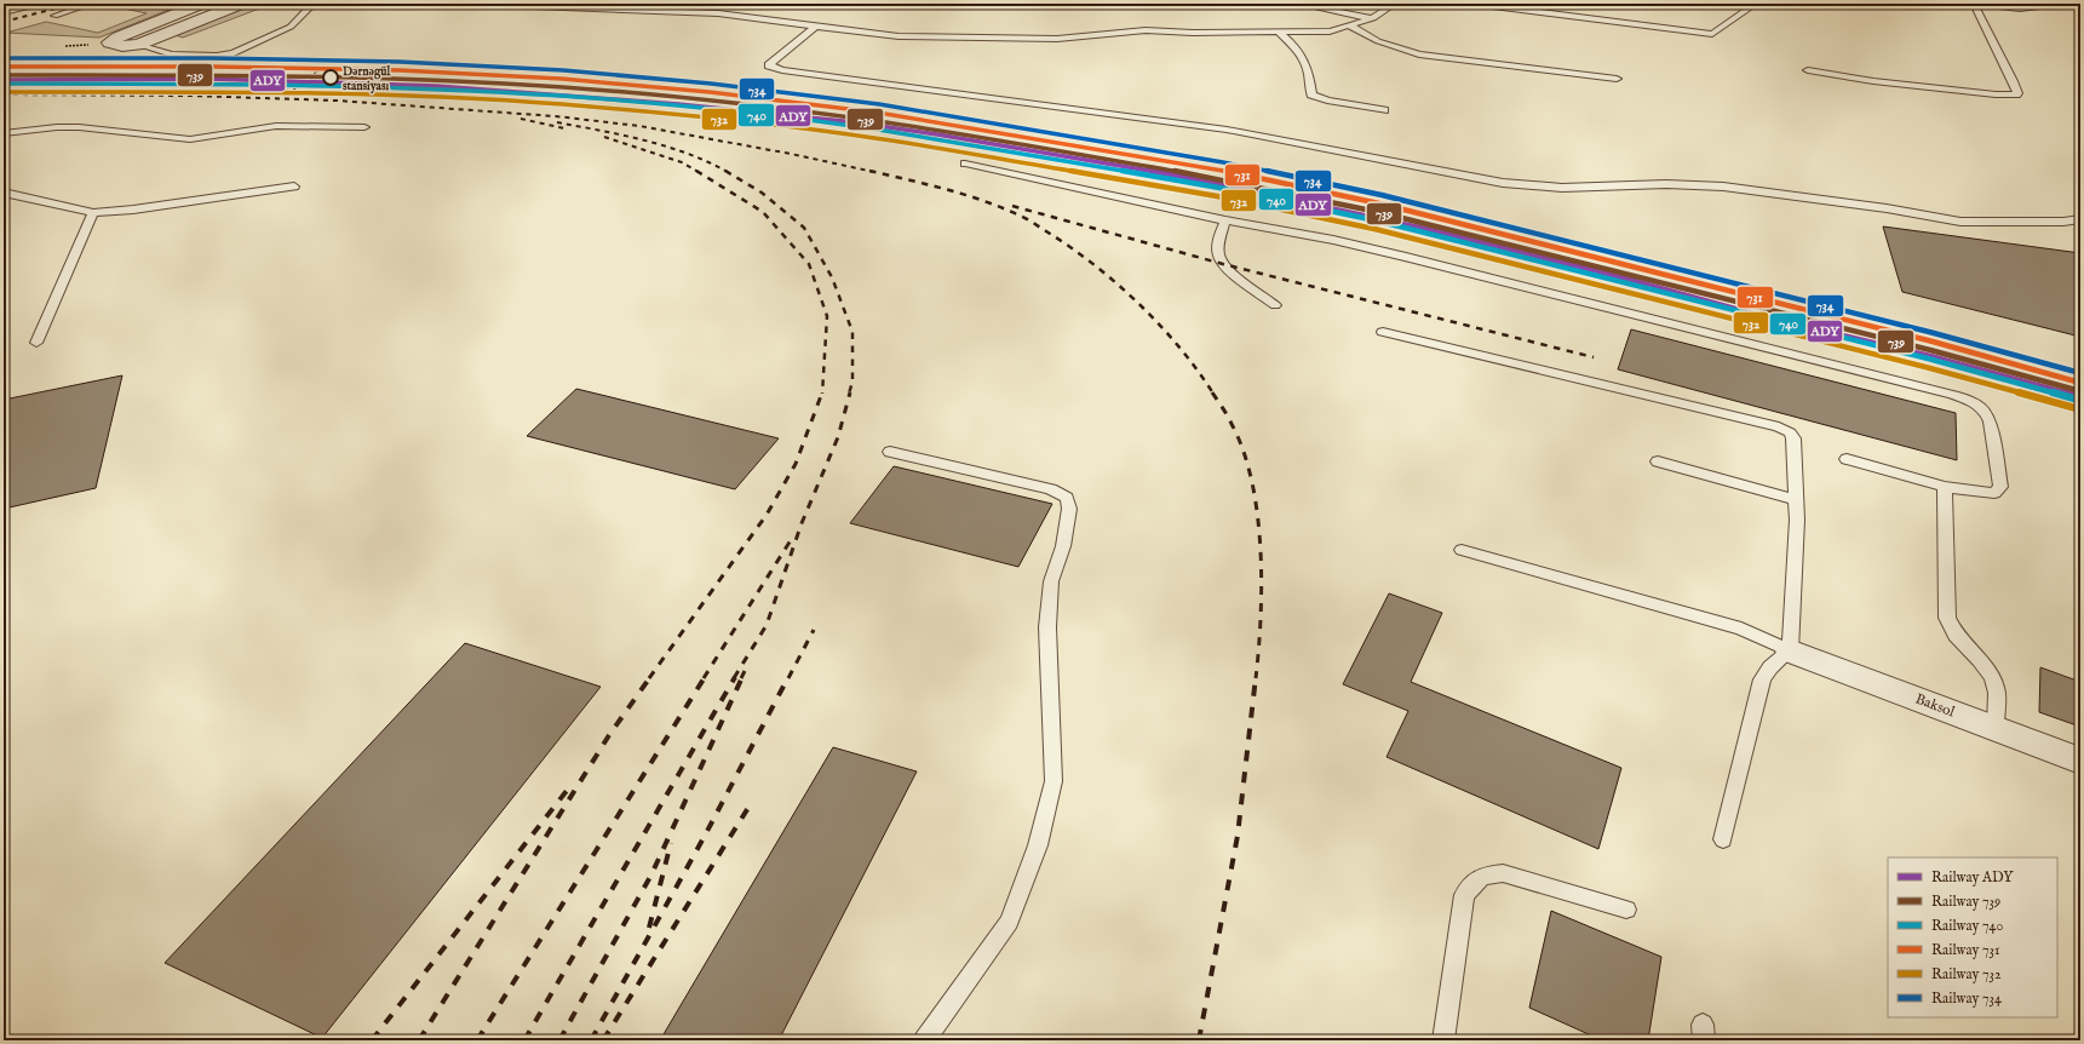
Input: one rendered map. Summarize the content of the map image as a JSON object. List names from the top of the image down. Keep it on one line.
{"streets":{"street":["Baksol"]},"places":["Dərnəgül stansiyası"],"lines":["rail line 734","rail line 731","rail line 739","rail line ADY","rail line 740","rail line 732"],"legend":["Railway ADY","Railway 739","Railway 740","Railway 731","Railway 732","Railway 734"]}
